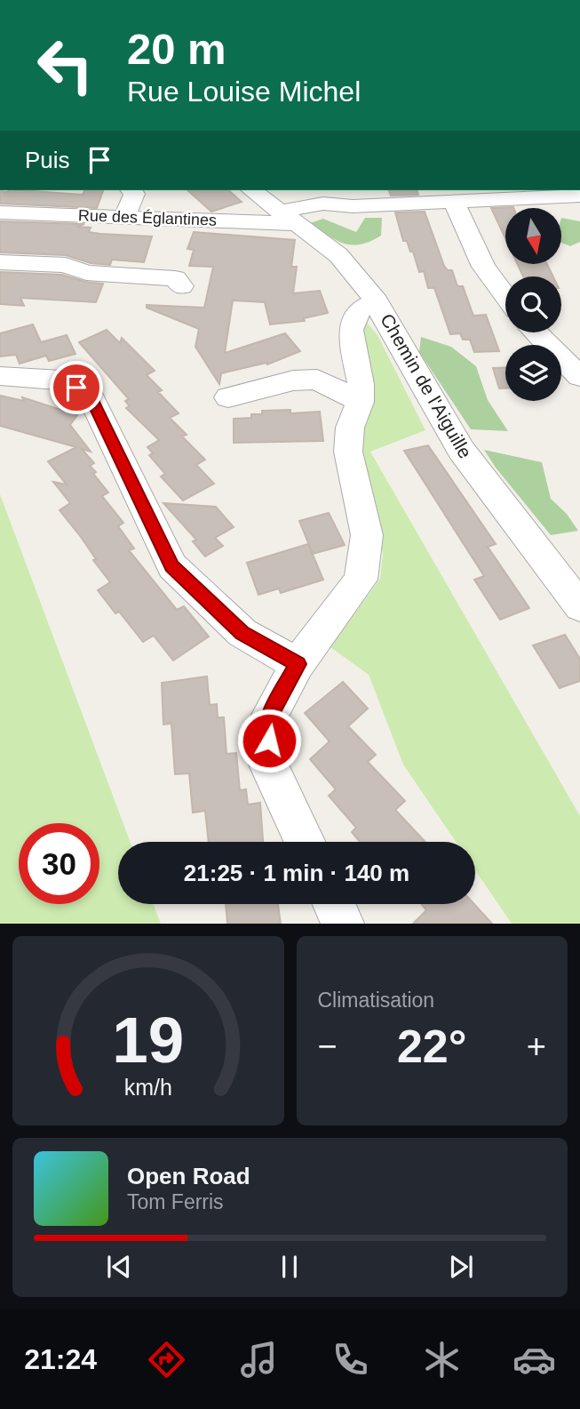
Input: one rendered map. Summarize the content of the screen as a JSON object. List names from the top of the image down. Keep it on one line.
{"streets":{"street":["Rue des Églantines","Chemin de l'Aiguille"]},"crossings":[["Rue des Églantines","Chemin de l'Aiguille"]],"north":"bottom","page":{"turn":["20 m","Rue Louise Michel"],"then":"Puis","limit":"30","trip":"21:25 · 1 min · 140 m","tile":"Climatisation","heat":["−","22°","+"],"song":["Open Road","Tom Ferris"],"tabs":"21:24","gauge":["19","km/h"]}}
